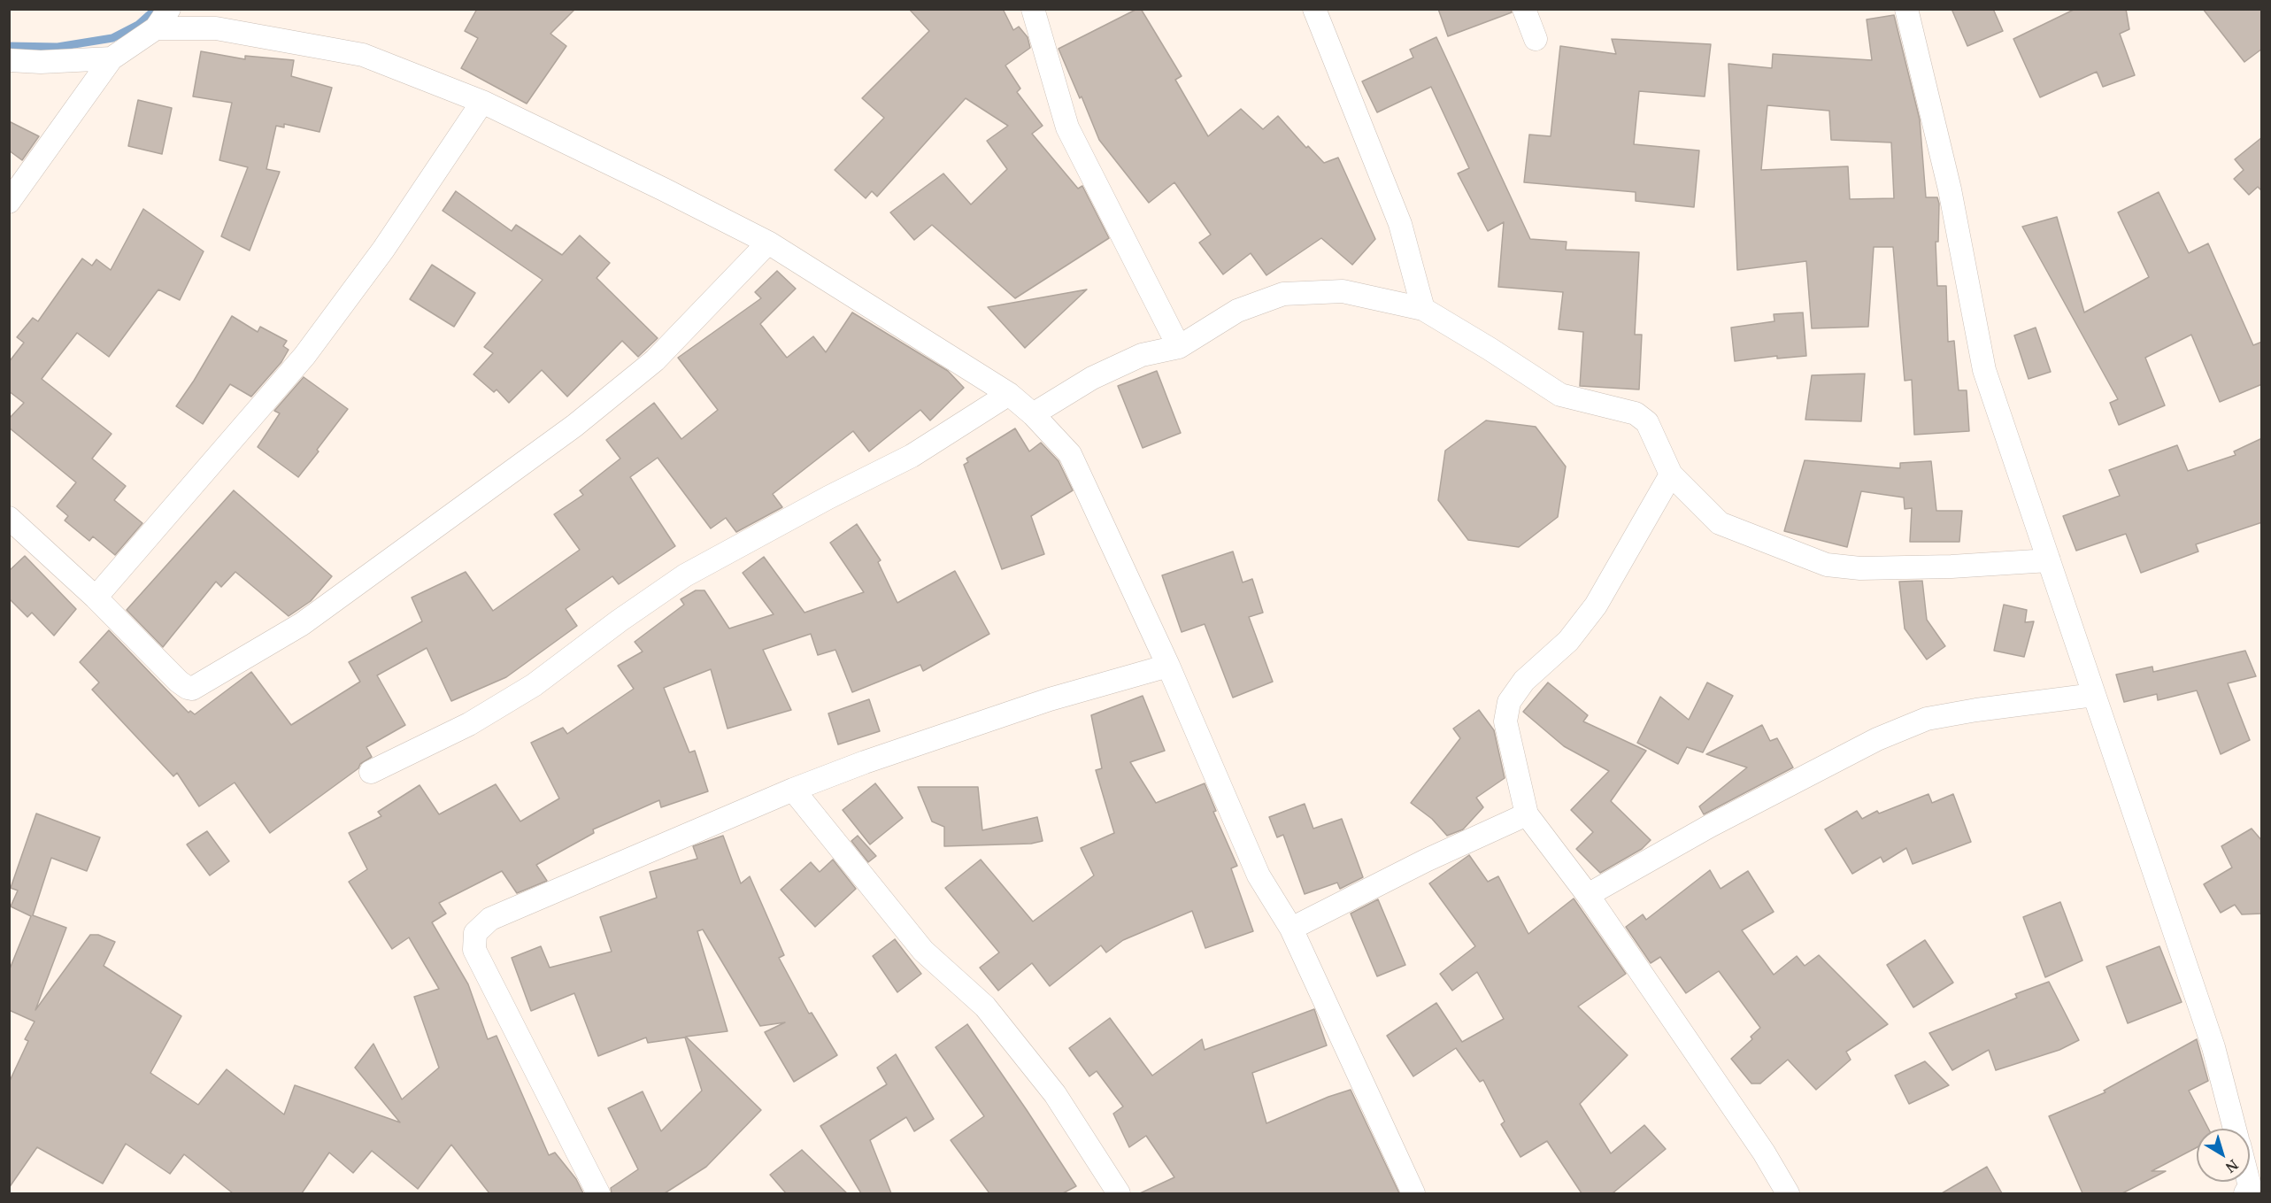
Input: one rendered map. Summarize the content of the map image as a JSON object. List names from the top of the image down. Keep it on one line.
{"north":"bottom right"}
